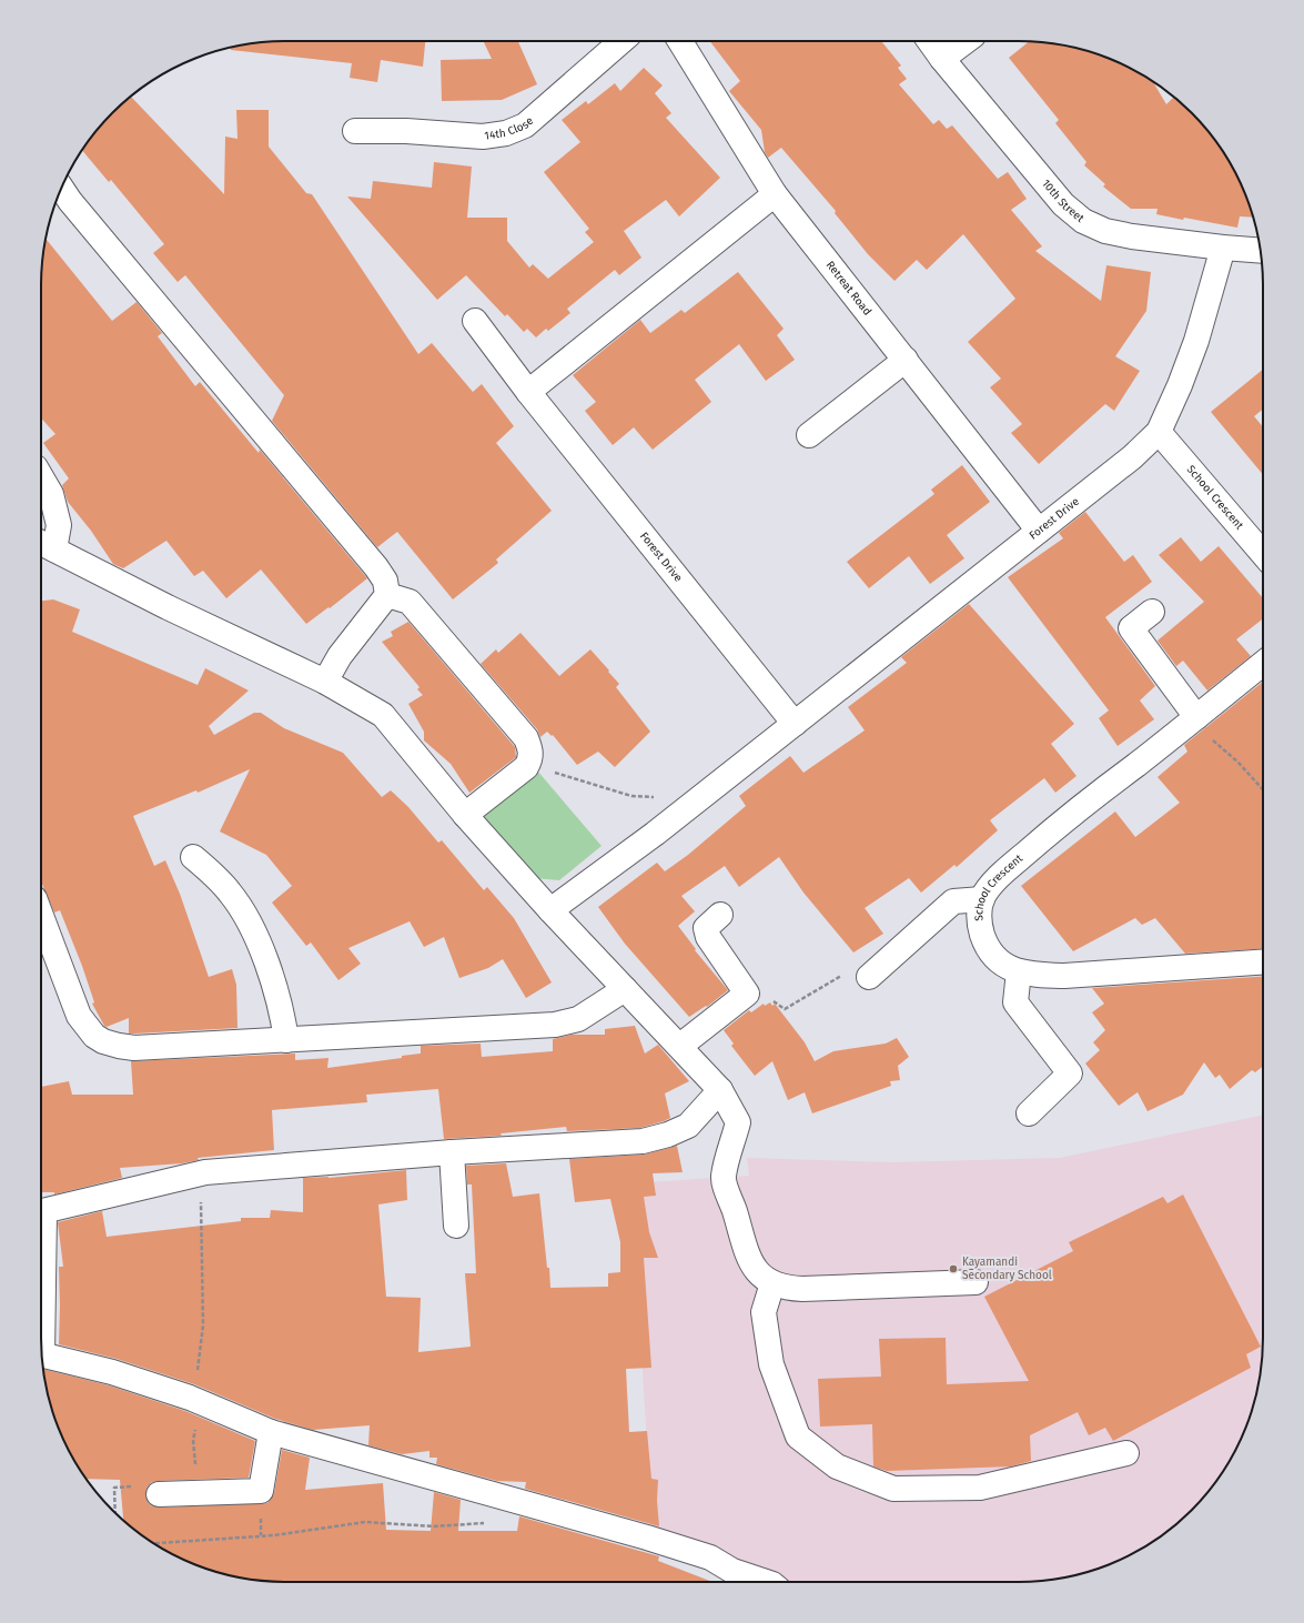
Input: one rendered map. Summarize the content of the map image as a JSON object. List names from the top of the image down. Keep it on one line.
{"streets":{"street":["14th Close","10th Street","Retreat Road","School Crescent","Forest Drive"]},"crossings":[["10th Street","Forest Drive"],["Retreat Road","Forest Drive"],["School Crescent","Forest Drive"]],"places":["Kayamandi Secondary School"]}
